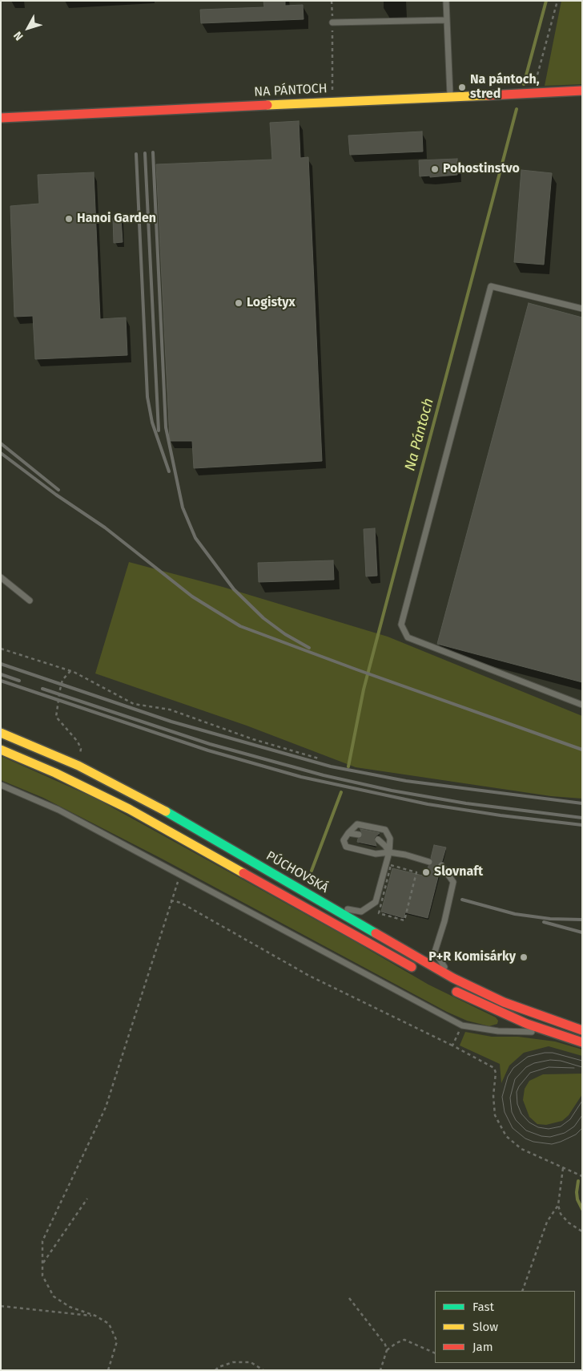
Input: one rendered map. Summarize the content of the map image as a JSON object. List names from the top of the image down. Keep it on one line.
{"streets":{"main road":["NA PÁNTOCH","PÚCHOVSKÁ"]},"water":["Na Pántoch"],"places":["Na pántoch, stred","Pohostinstvo","Hanoi Garden","Logistyx","Slovnaft","P+R Komisárky"],"legend":["Fast","Slow","Jam"],"north":"bottom left"}
